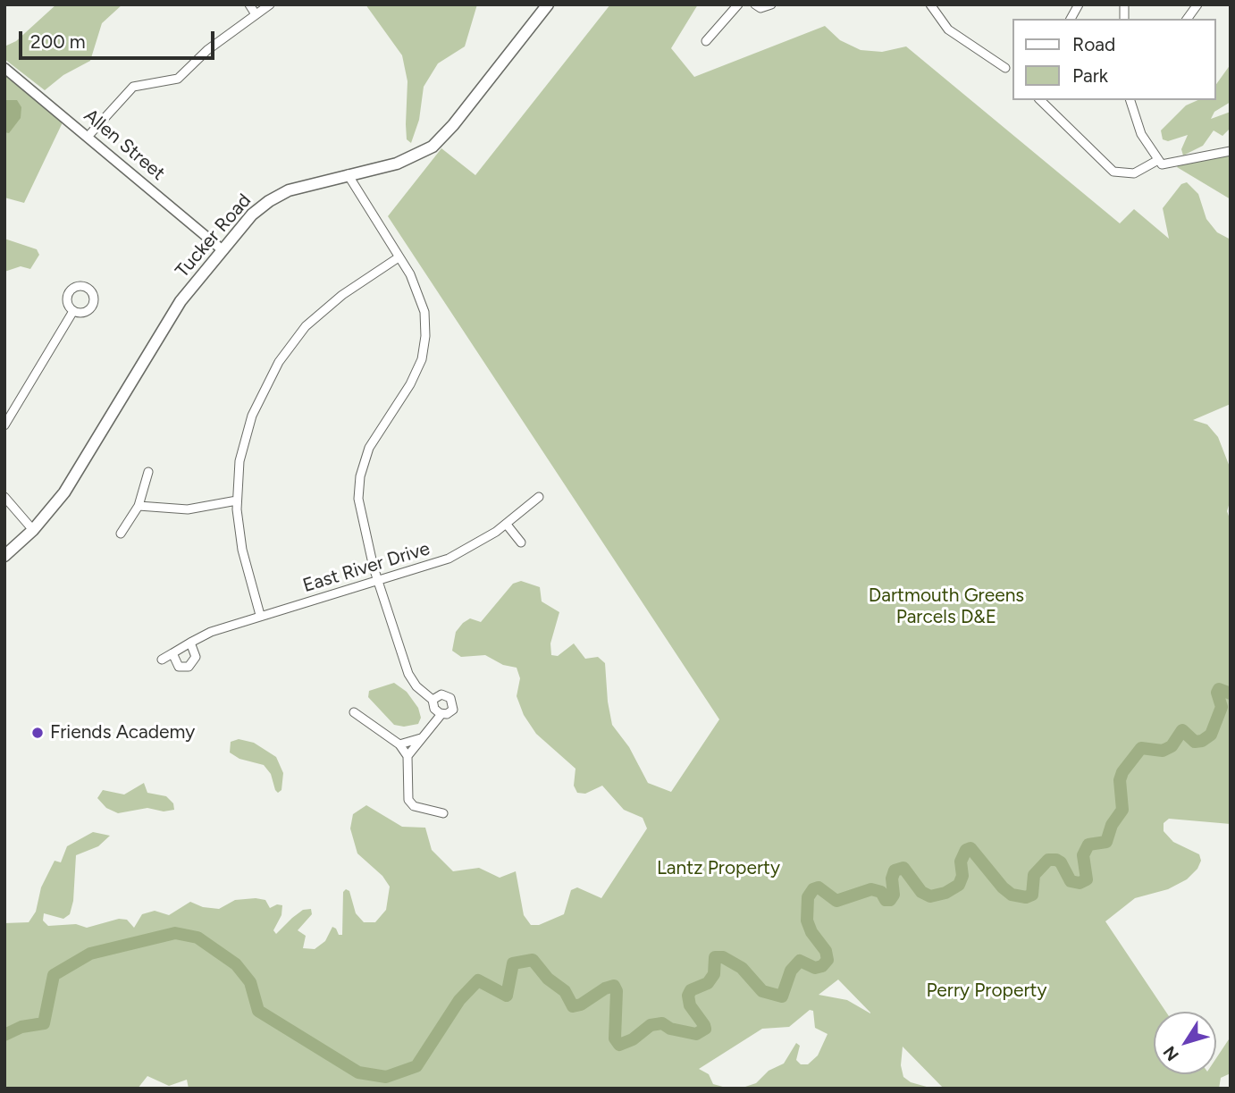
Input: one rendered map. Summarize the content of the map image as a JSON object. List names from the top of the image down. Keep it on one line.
{"streets":{"main road":["Tucker Road"],"street":["Allen Street","East River Drive"]},"crossings":[["Allen Street","Tucker Road"]],"parks":["Dartmouth Greens Parcels D&E","Lantz Property","Perry Property"],"places":["Friends Academy"],"legend":["Road","Park"],"scale_bar":"200 m","north":"bottom left"}
